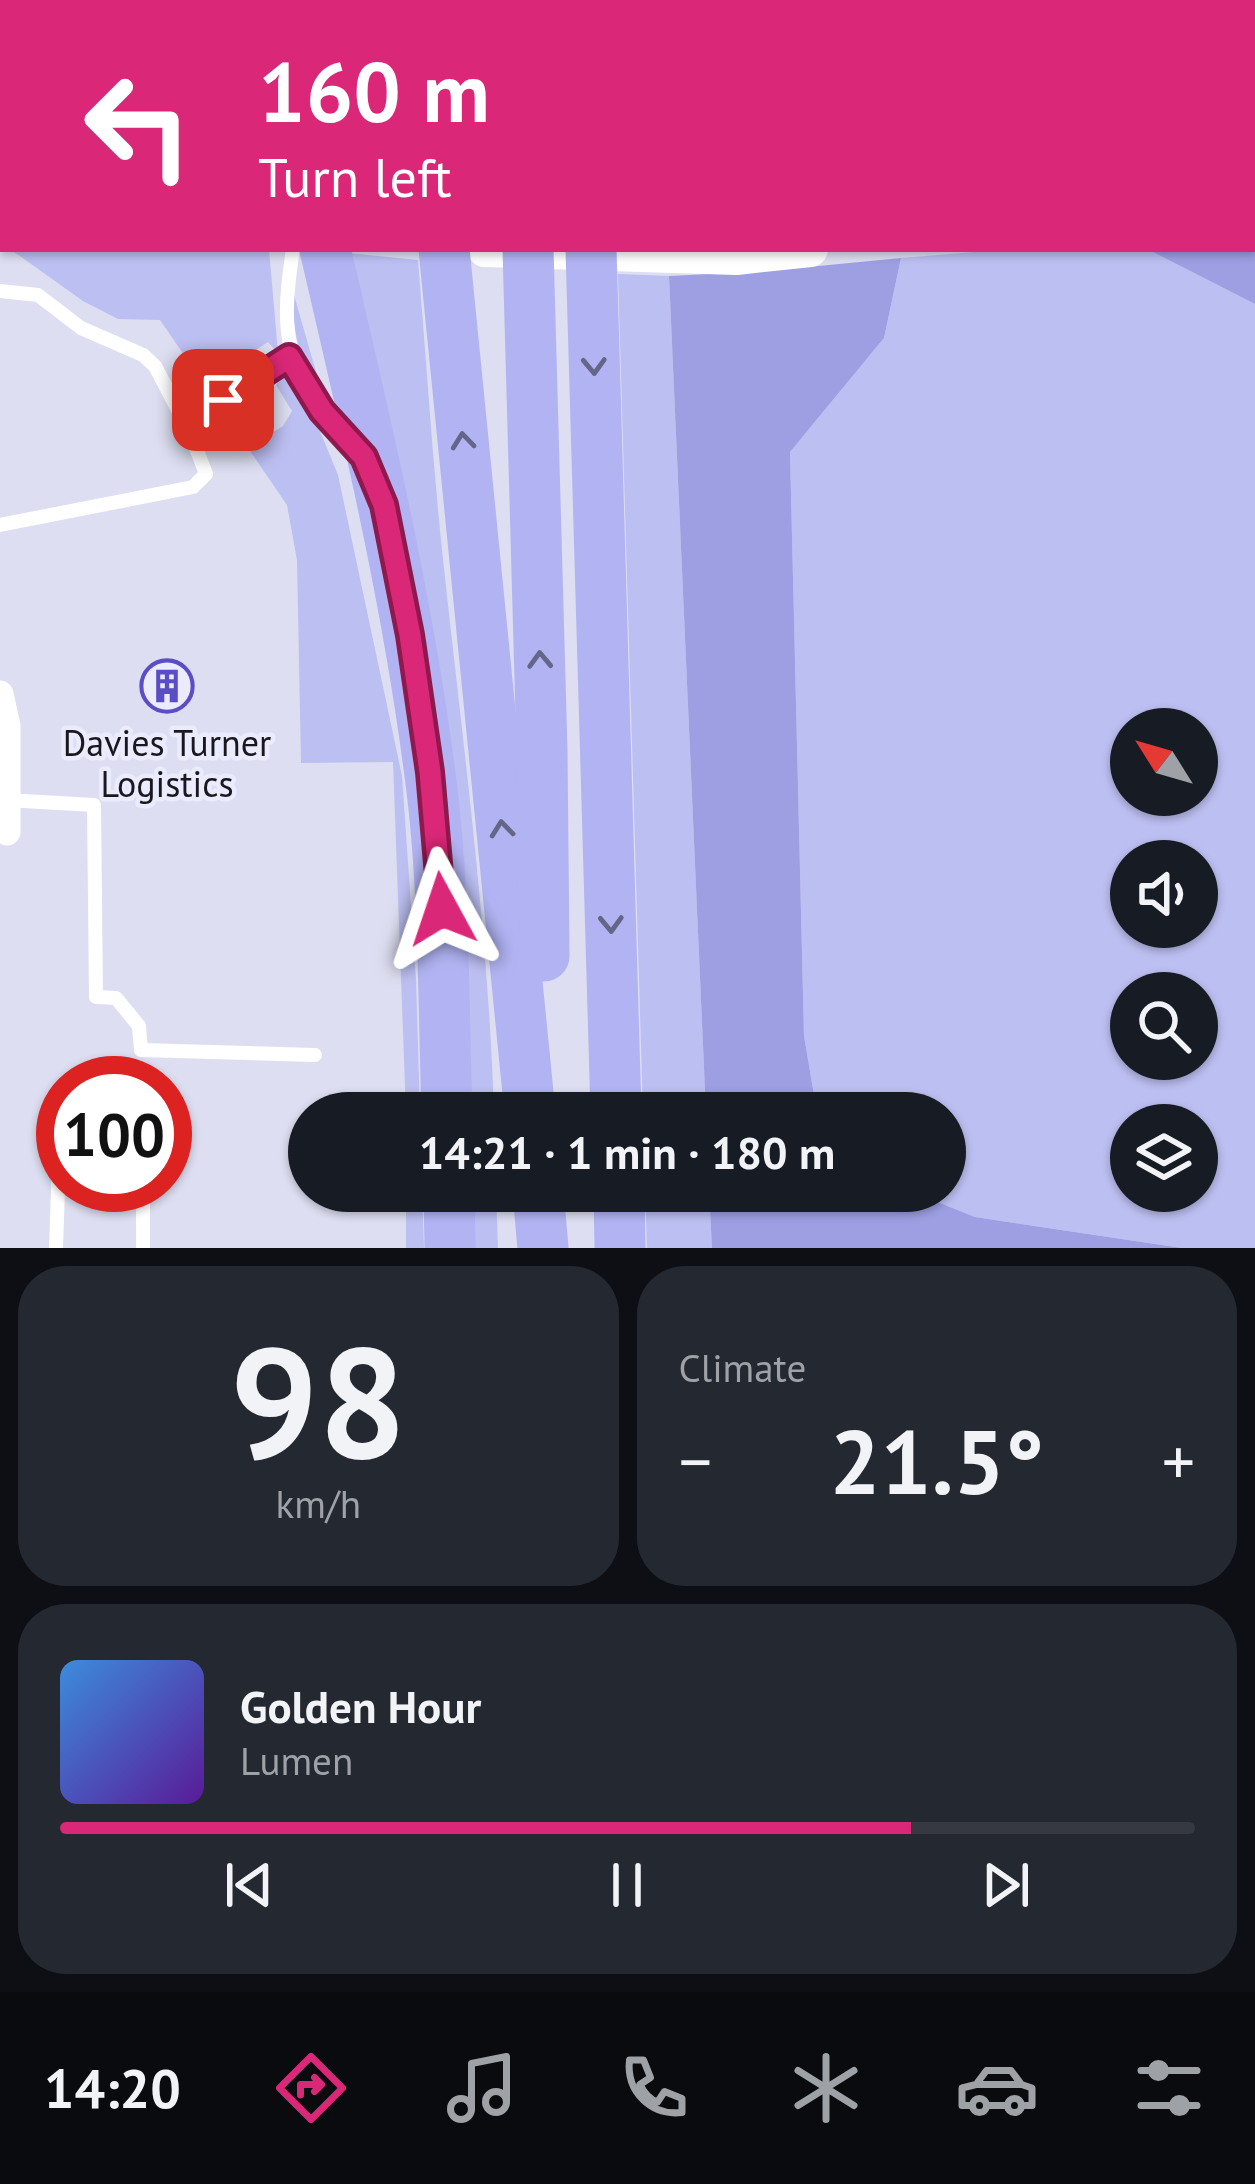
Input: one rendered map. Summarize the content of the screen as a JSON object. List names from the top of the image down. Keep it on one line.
{"places":{"building":["Davies Turner Logistics"]},"north":"top left","page":{"turn":["160 m","Turn left"],"limit":"100","trip":"14:21 · 1 min · 180 m","tile":[["98","km/h"],"Climate"],"heat":["−","21.5°","+"],"song":["Golden Hour","Lumen"],"tabs":"14:20"}}
